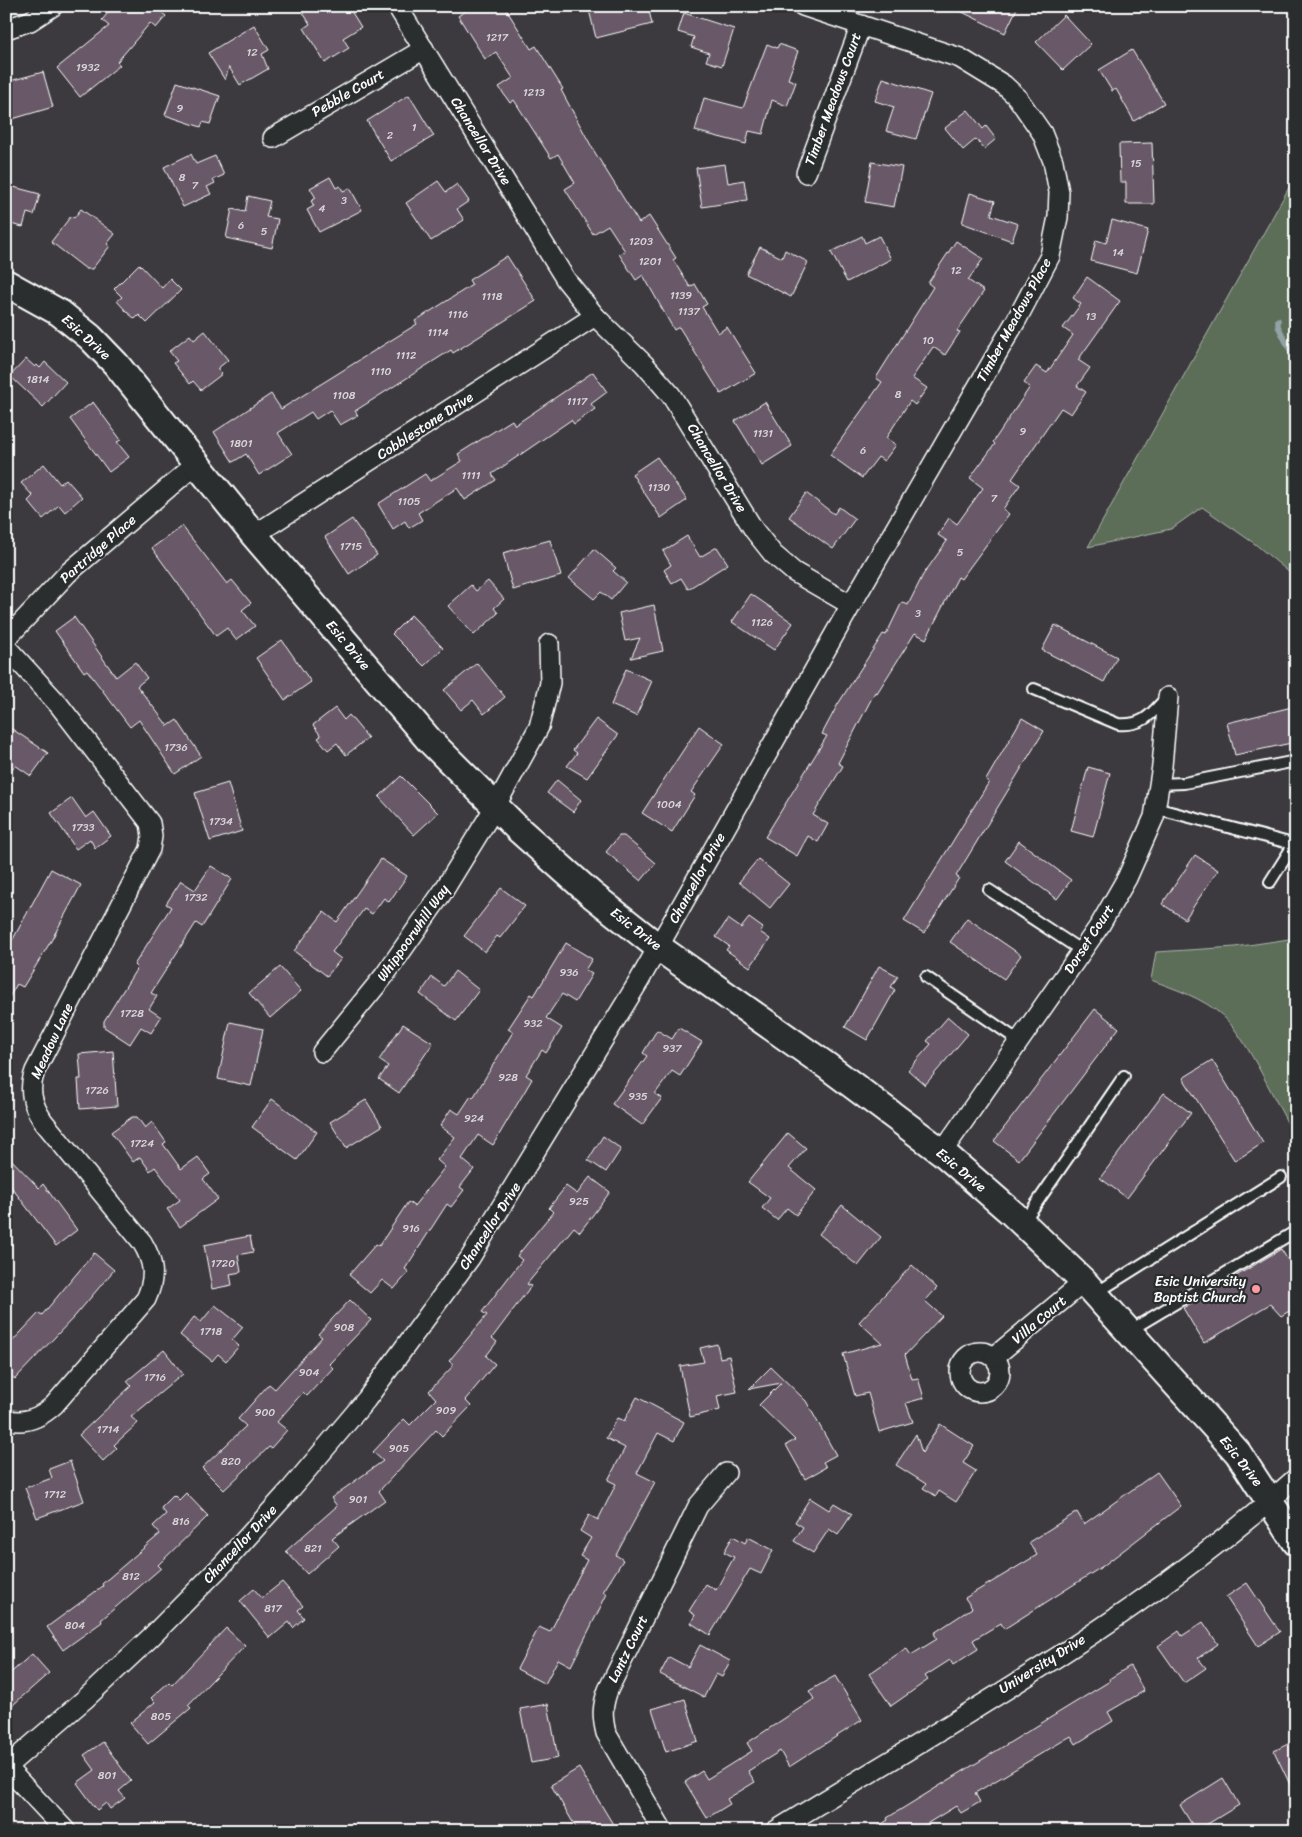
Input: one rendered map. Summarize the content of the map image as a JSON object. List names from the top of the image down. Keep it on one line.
{"streets":{"street":["Pebble Court","Timber Meadows Court","Chancellor Drive","Timber Meadows Place","Esic Drive","Cobblestone Drive","Partridge Place","Whippoorwhill Way","Dorset Court","Meadow Lane","Villa Court","Lantz Court","University Drive"]},"crossings":[["Pebble Court","Chancellor Drive"],["Timber Meadows Court","Timber Meadows Place"],["Chancellor Drive","Timber Meadows Place"],["Chancellor Drive","Esic Drive"],["Chancellor Drive","Cobblestone Drive"],["Esic Drive","Cobblestone Drive"],["Esic Drive","Partridge Place"],["Esic Drive","Whippoorwhill Way"],["Esic Drive","Dorset Court"],["Esic Drive","Villa Court"],["Esic Drive","University Drive"]],"places":["Esic University Baptist Church"],"house_numbers":["1217","12","1932","1213","9","1","2","15","8","7","3","4","6","5","1203","14","1201","12","1139","1118","1137","1116","13","1114","10","1112","1110","1814","8","1108","1117","9","1131","1801","6","1111","1130","7","1105","1715","5","3","1126","1736","1004","1734","1733","1732","936","1728","932","937","928","1726","935","924","1724","925","916","1720","908","1718","904","1716","909","900","1714","905","820","1712","901","816","821","812","817","804","805","801"]}
